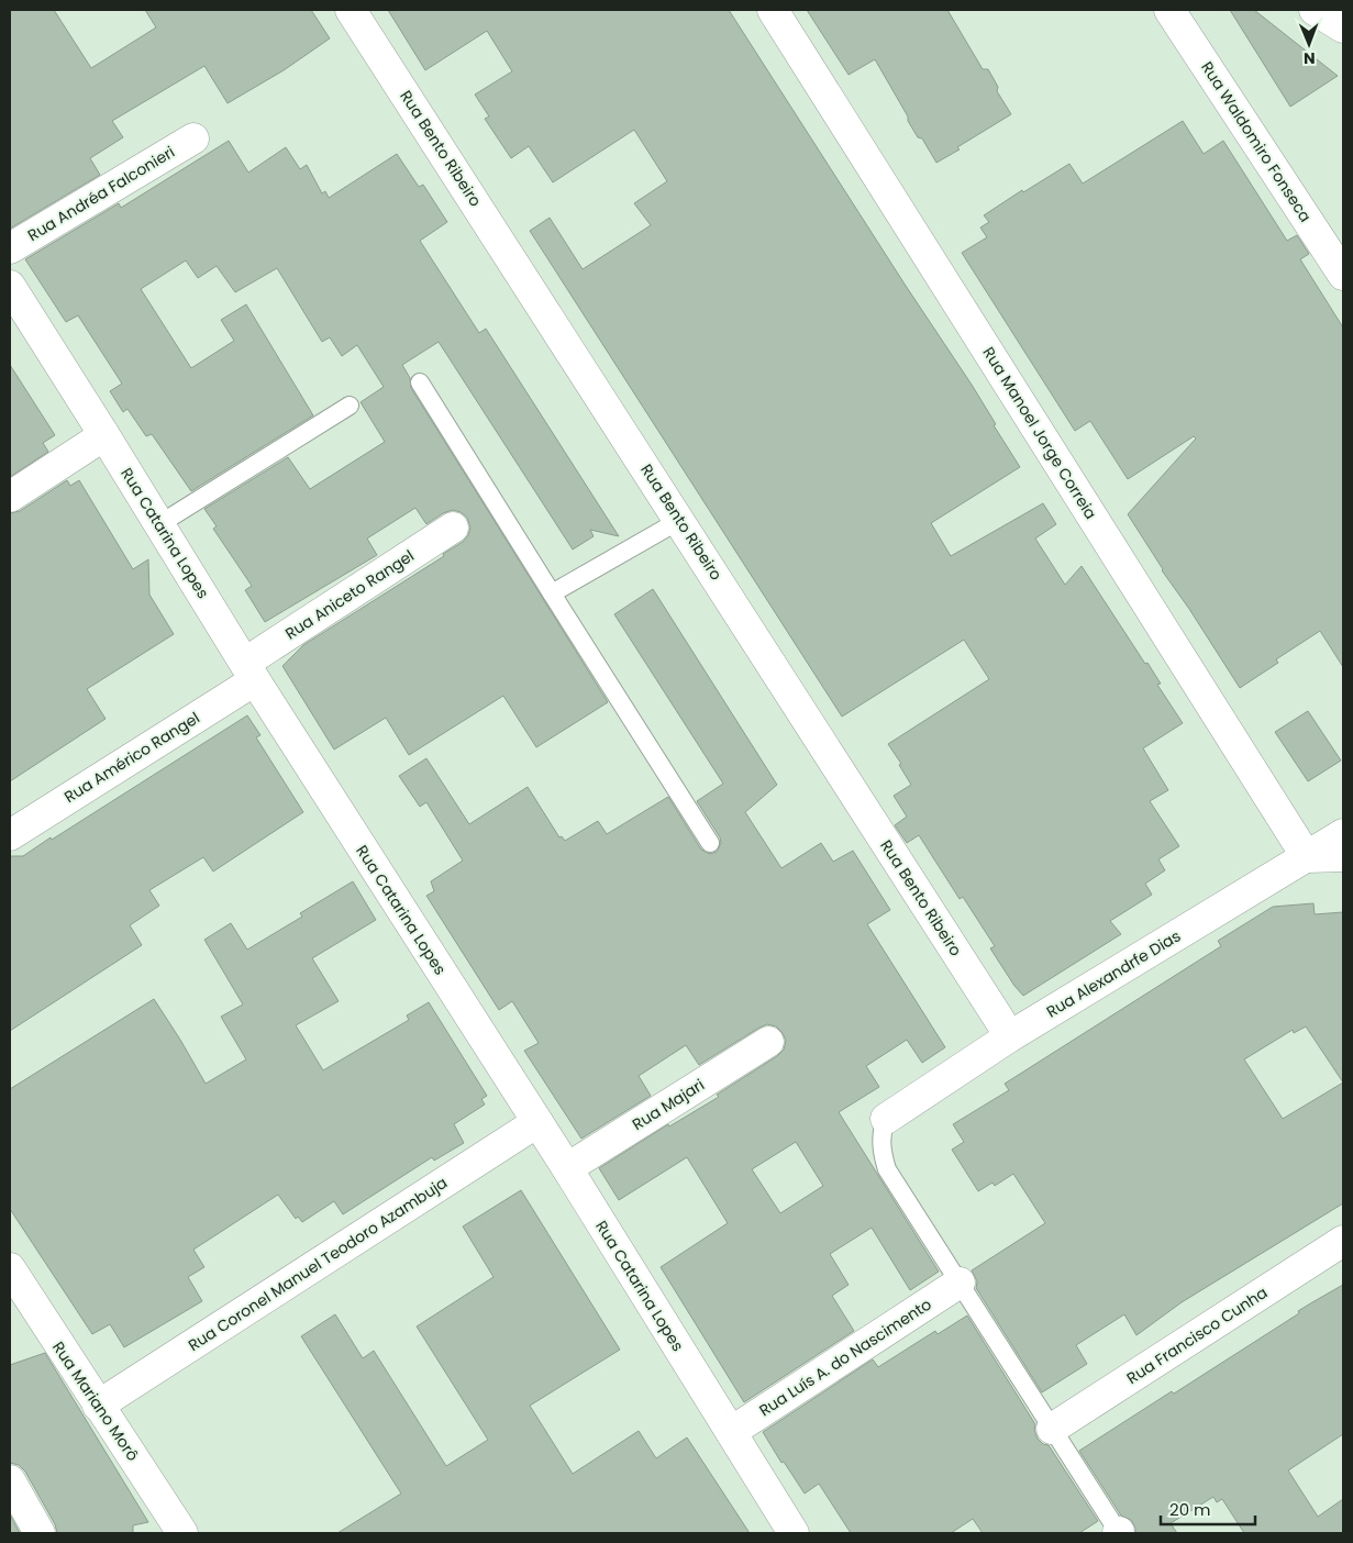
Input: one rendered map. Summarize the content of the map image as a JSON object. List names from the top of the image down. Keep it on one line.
{"streets":{"street":["Rua Waldomiro Fonseca","Rua Bento Ribeiro","Rua Andréa Falconieri","Rua Manoel Jorge Correia","Rua Catarina Lopes","Rua Aniceto Rangel","Rua Américo Rangel","Rua Alexandrfe Dias","Rua Majari","Rua Coronel Manuel Teodoro Azambuja","Rua Francisco Cunha","Rua Luís A. do Nascimento","Rua Mariano Morô"]},"crossings":[["Rua Bento Ribeiro","Rua Alexandrfe Dias"],["Rua Manoel Jorge Correia","Rua Alexandrfe Dias"],["Rua Catarina Lopes","Rua Aniceto Rangel"],["Rua Catarina Lopes","Rua Américo Rangel"],["Rua Catarina Lopes","Rua Majari"],["Rua Catarina Lopes","Rua Coronel Manuel Teodoro Azambuja"],["Rua Catarina Lopes","Rua Luís A. do Nascimento"],["Rua Aniceto Rangel","Rua Américo Rangel"],["Rua Coronel Manuel Teodoro Azambuja","Rua Mariano Morô"]],"scale_bar":"20 m","north":"bottom"}
